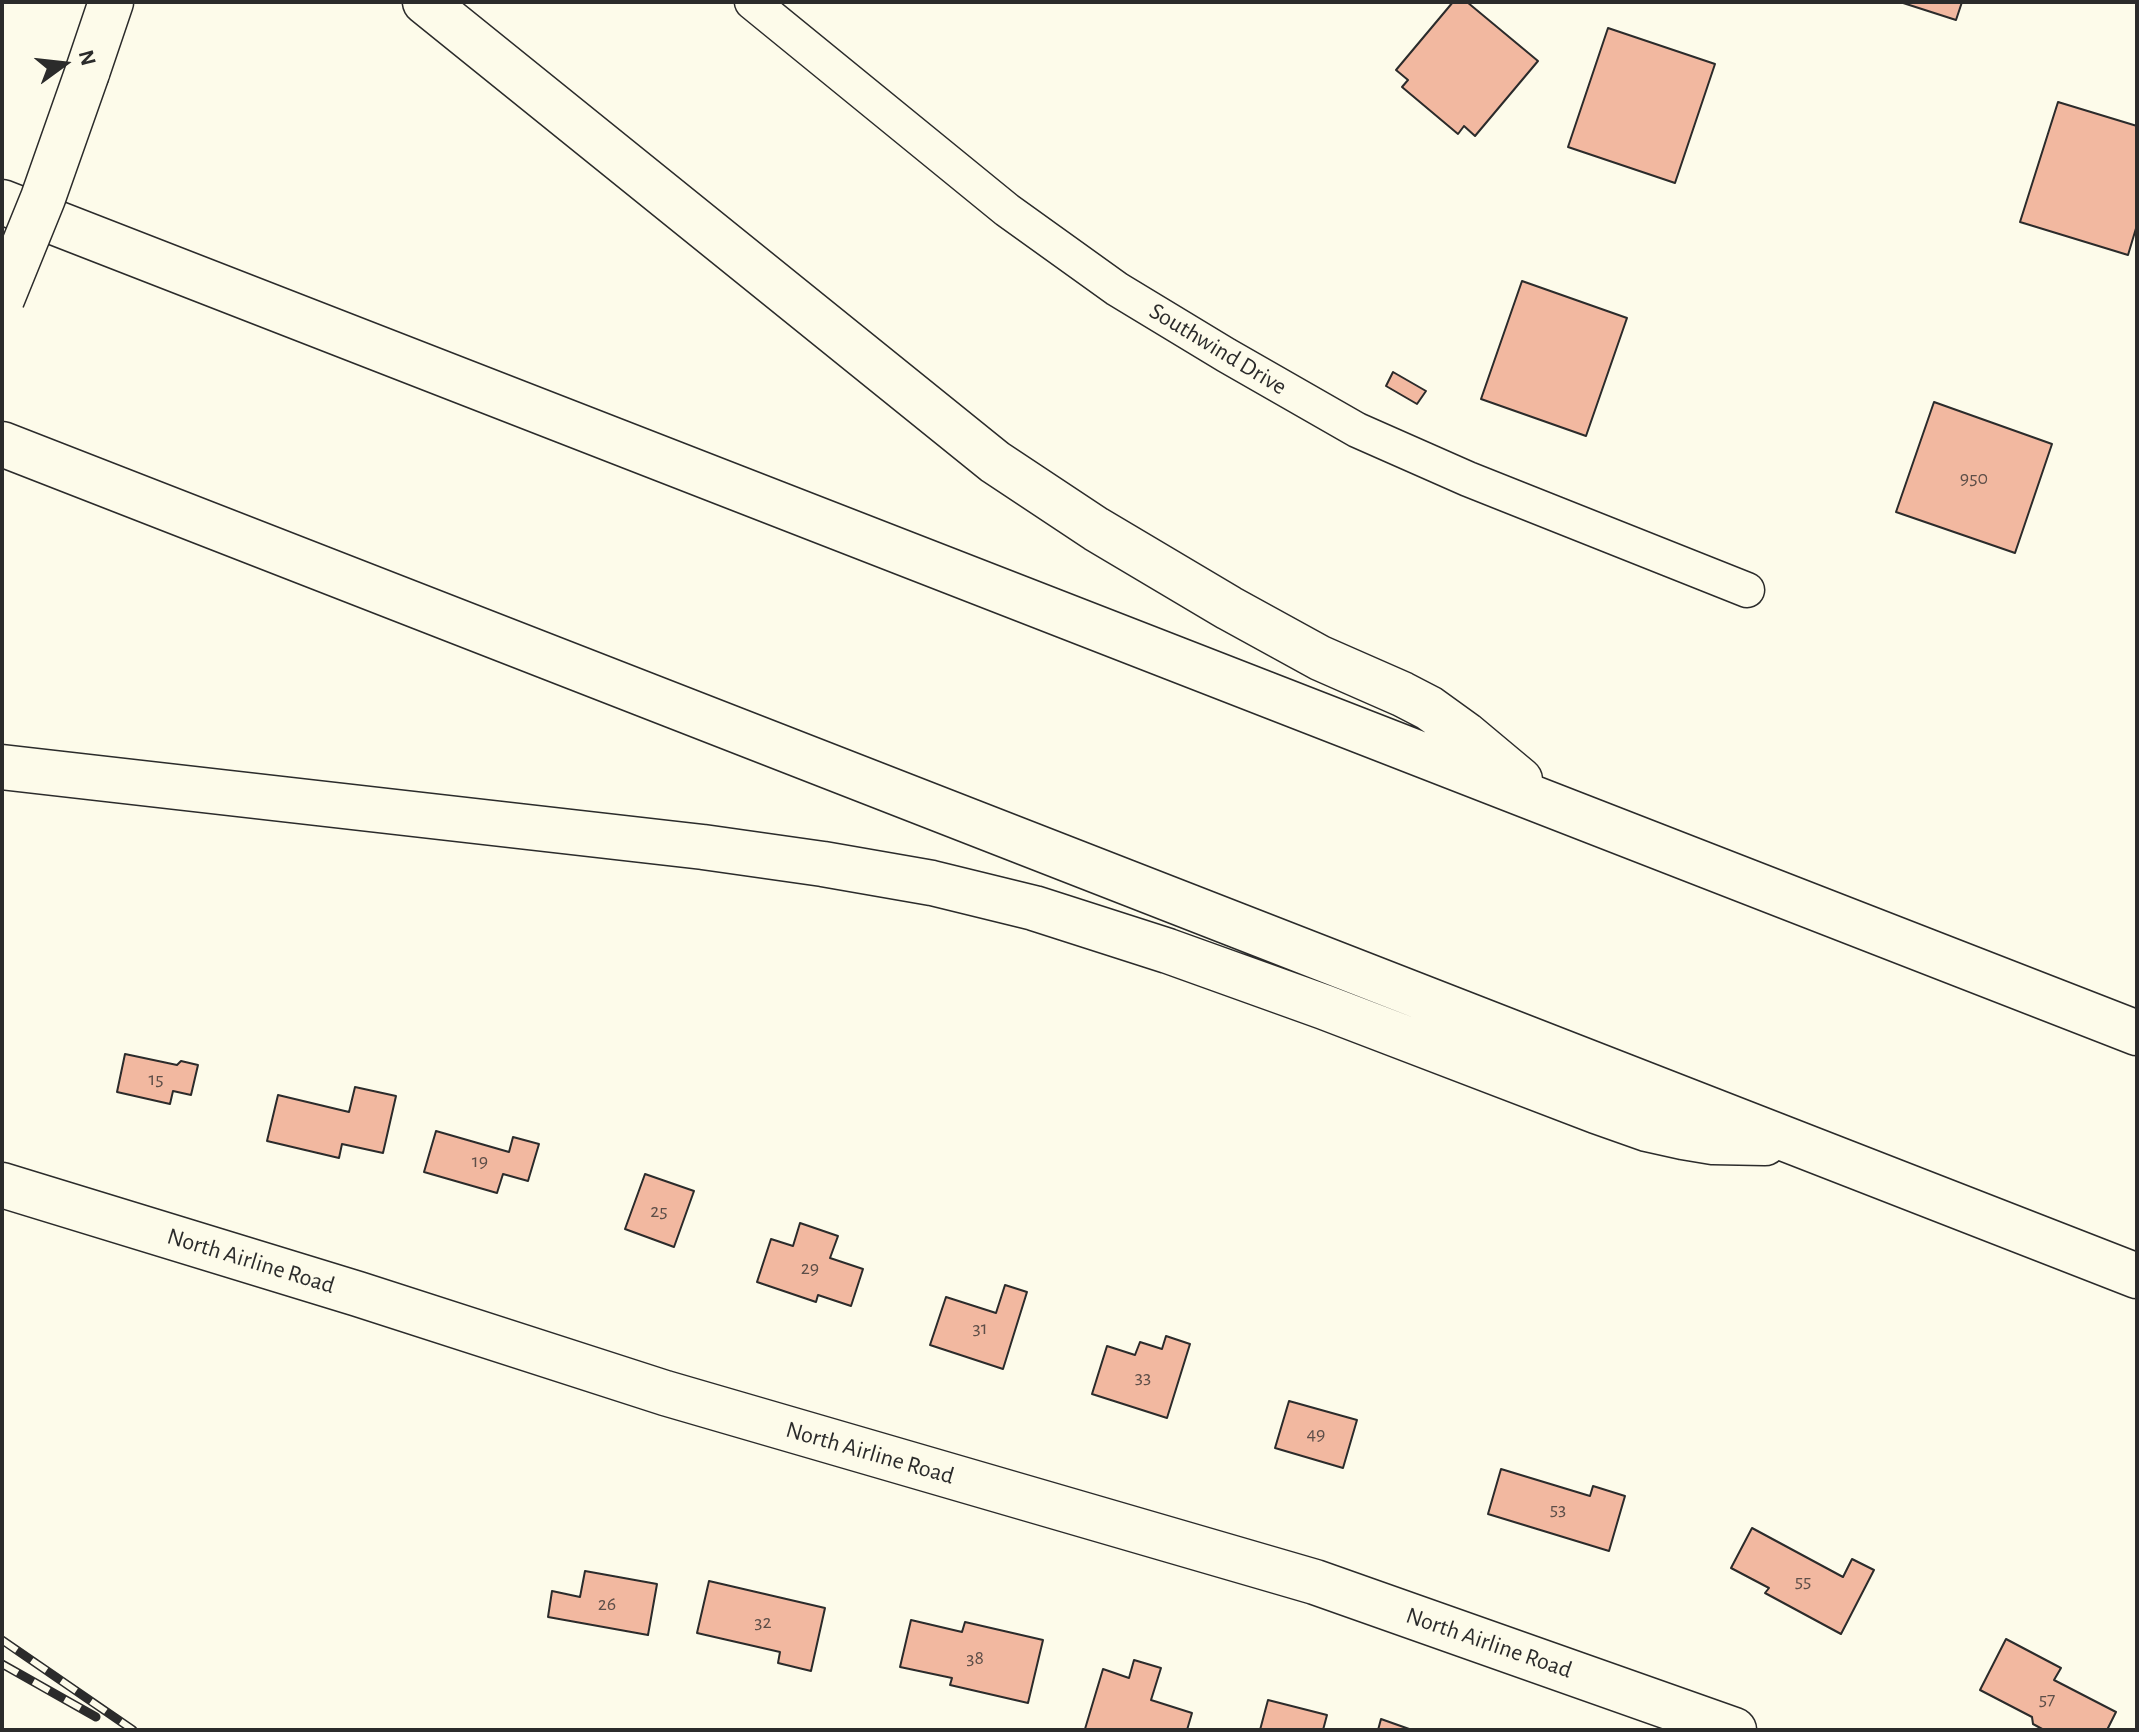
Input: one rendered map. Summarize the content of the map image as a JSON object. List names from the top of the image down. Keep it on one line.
{"streets":{"main road":["North Airline Road"],"street":["Southwind Drive"]},"house_numbers":["950","15","19","25","29","31","33","49","53","55","26","32","38","57"],"north":"right"}
